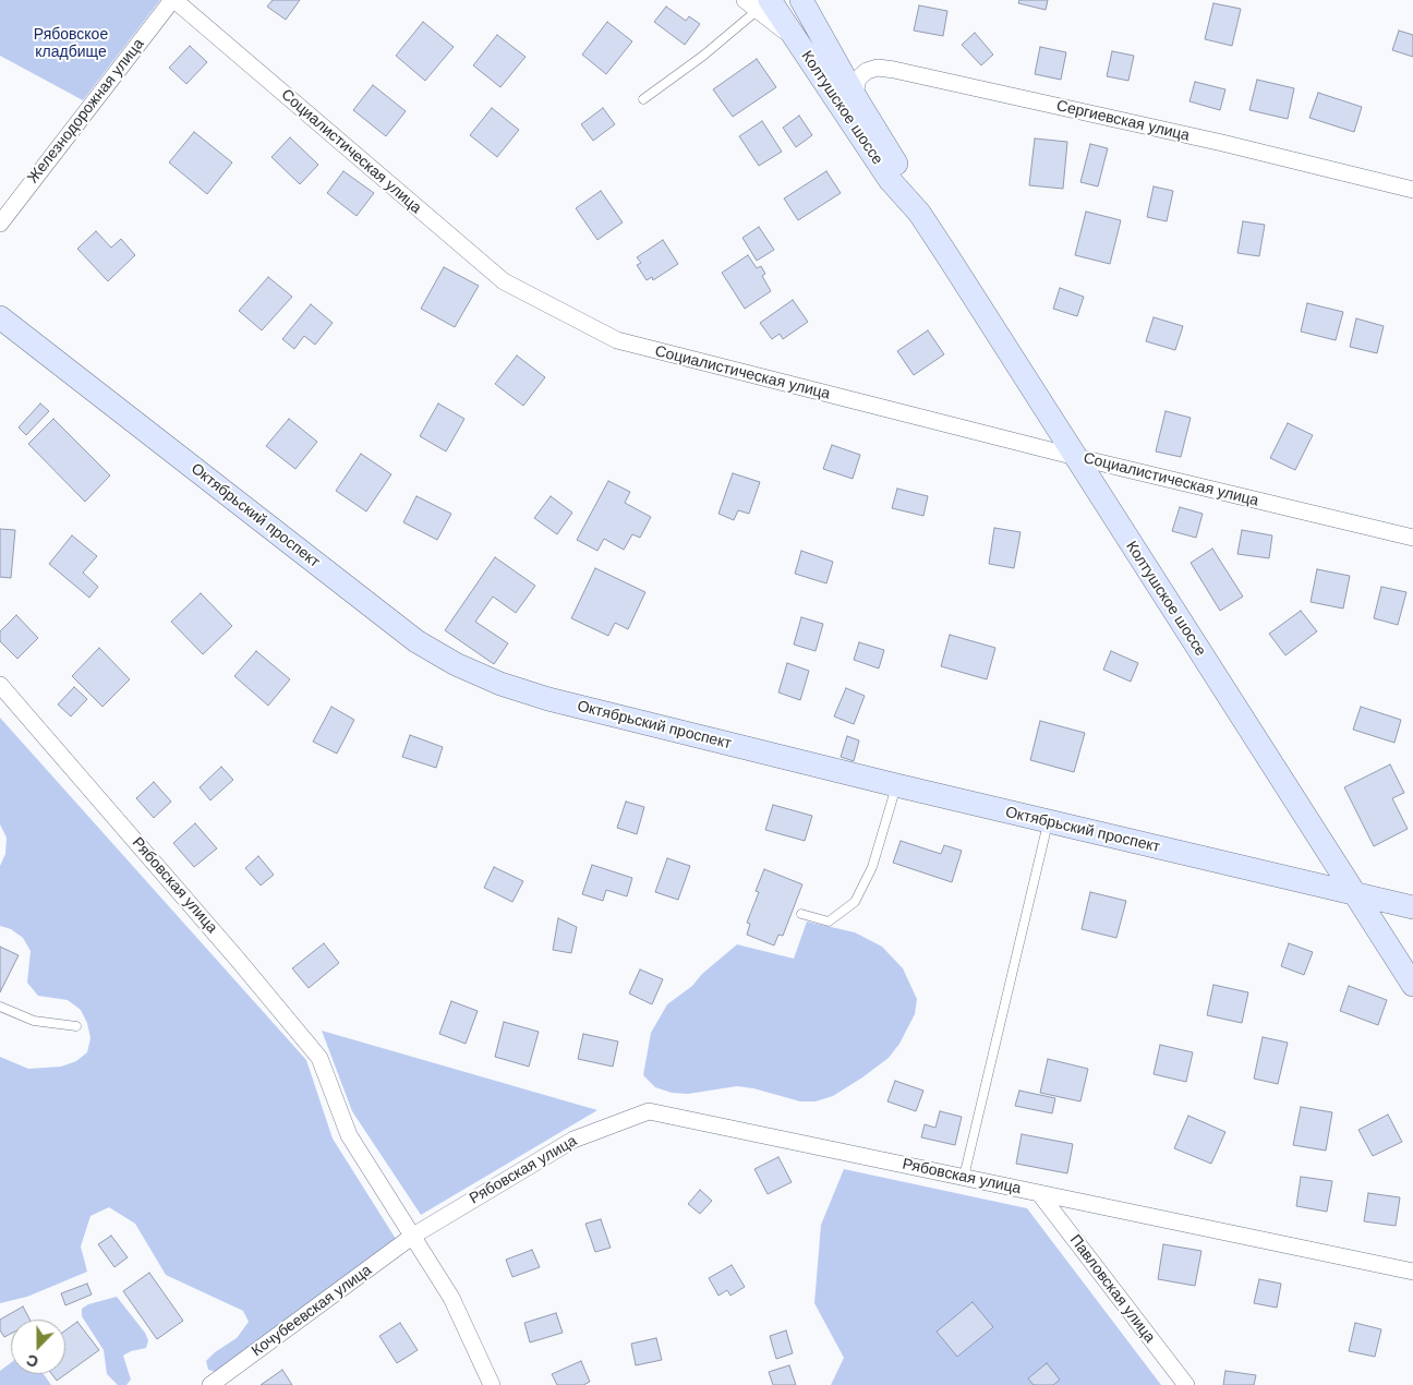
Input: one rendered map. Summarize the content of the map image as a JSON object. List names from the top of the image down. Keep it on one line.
{"streets":{"street":["Колтушское шоссе","Железнодорожная улица","Сергиевская улица","Социалистическая улица","Октябрьский проспект","Рябовская улица","Павловская улица","Кочубеевская улица"]},"crossings":[["Колтушское шоссе","Сергиевская улица"],["Колтушское шоссе","Социалистическая улица"],["Колтушское шоссе","Октябрьский проспект"],["Железнодорожная улица","Социалистическая улица"],["Рябовская улица","Павловская улица"],["Рябовская улица","Кочубеевская улица"]],"parks":["Рябовское кладбище"],"north":"bottom"}
